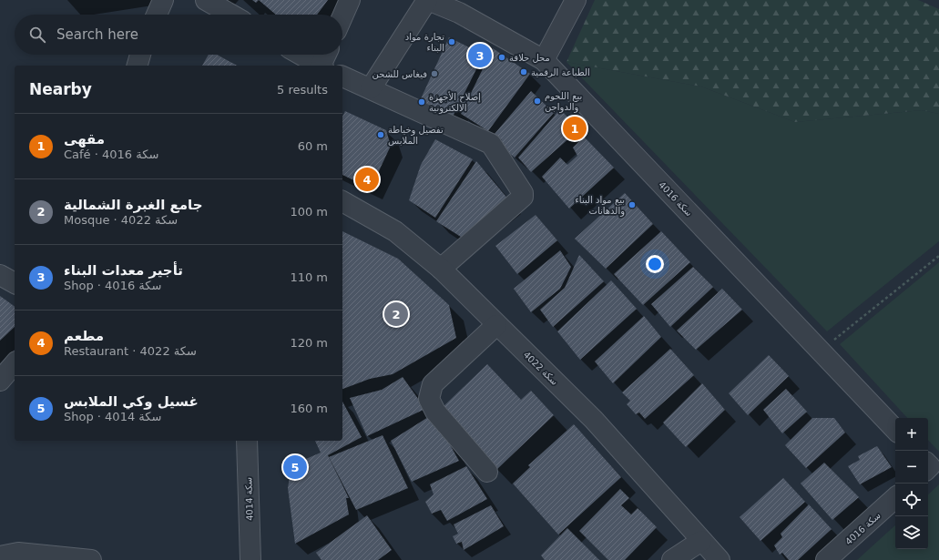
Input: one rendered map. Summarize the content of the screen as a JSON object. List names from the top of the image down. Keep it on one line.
{"streets":{"street":["سكة 4016","سكة 4022","سكة 4014"]},"places":["تجارة مواد البناء","محل حلاقة","الطباعة الرقمية","فيغاس للشحن","بيع اللحوم والدواجن","إصلاح الأجهزة الالكترونية","تفصيل وخياطة الملابس","بيع مواد البناء والدهانات"],"page":{"search":"Search here","pins":["3","1","4","2","5"],"heading":["Nearby","5 results"],"list":[{"mark":"1","name":"مقهى","note":"Café · سكة 4016","value":"60 m"},{"mark":"2","name":"جامع الغبرة الشمالية","note":"Mosque · سكة 4022","value":"100 m"},{"mark":"3","name":"تأجير معدات البناء","note":"Shop · سكة 4016","value":"110 m"},{"mark":"4","name":"مطعم","note":"Restaurant · سكة 4022","value":"120 m"},{"mark":"5","name":"غسيل وكي الملابس","note":"Shop · سكة 4014","value":"160 m"}],"map_buttons":["+","−"]}}
